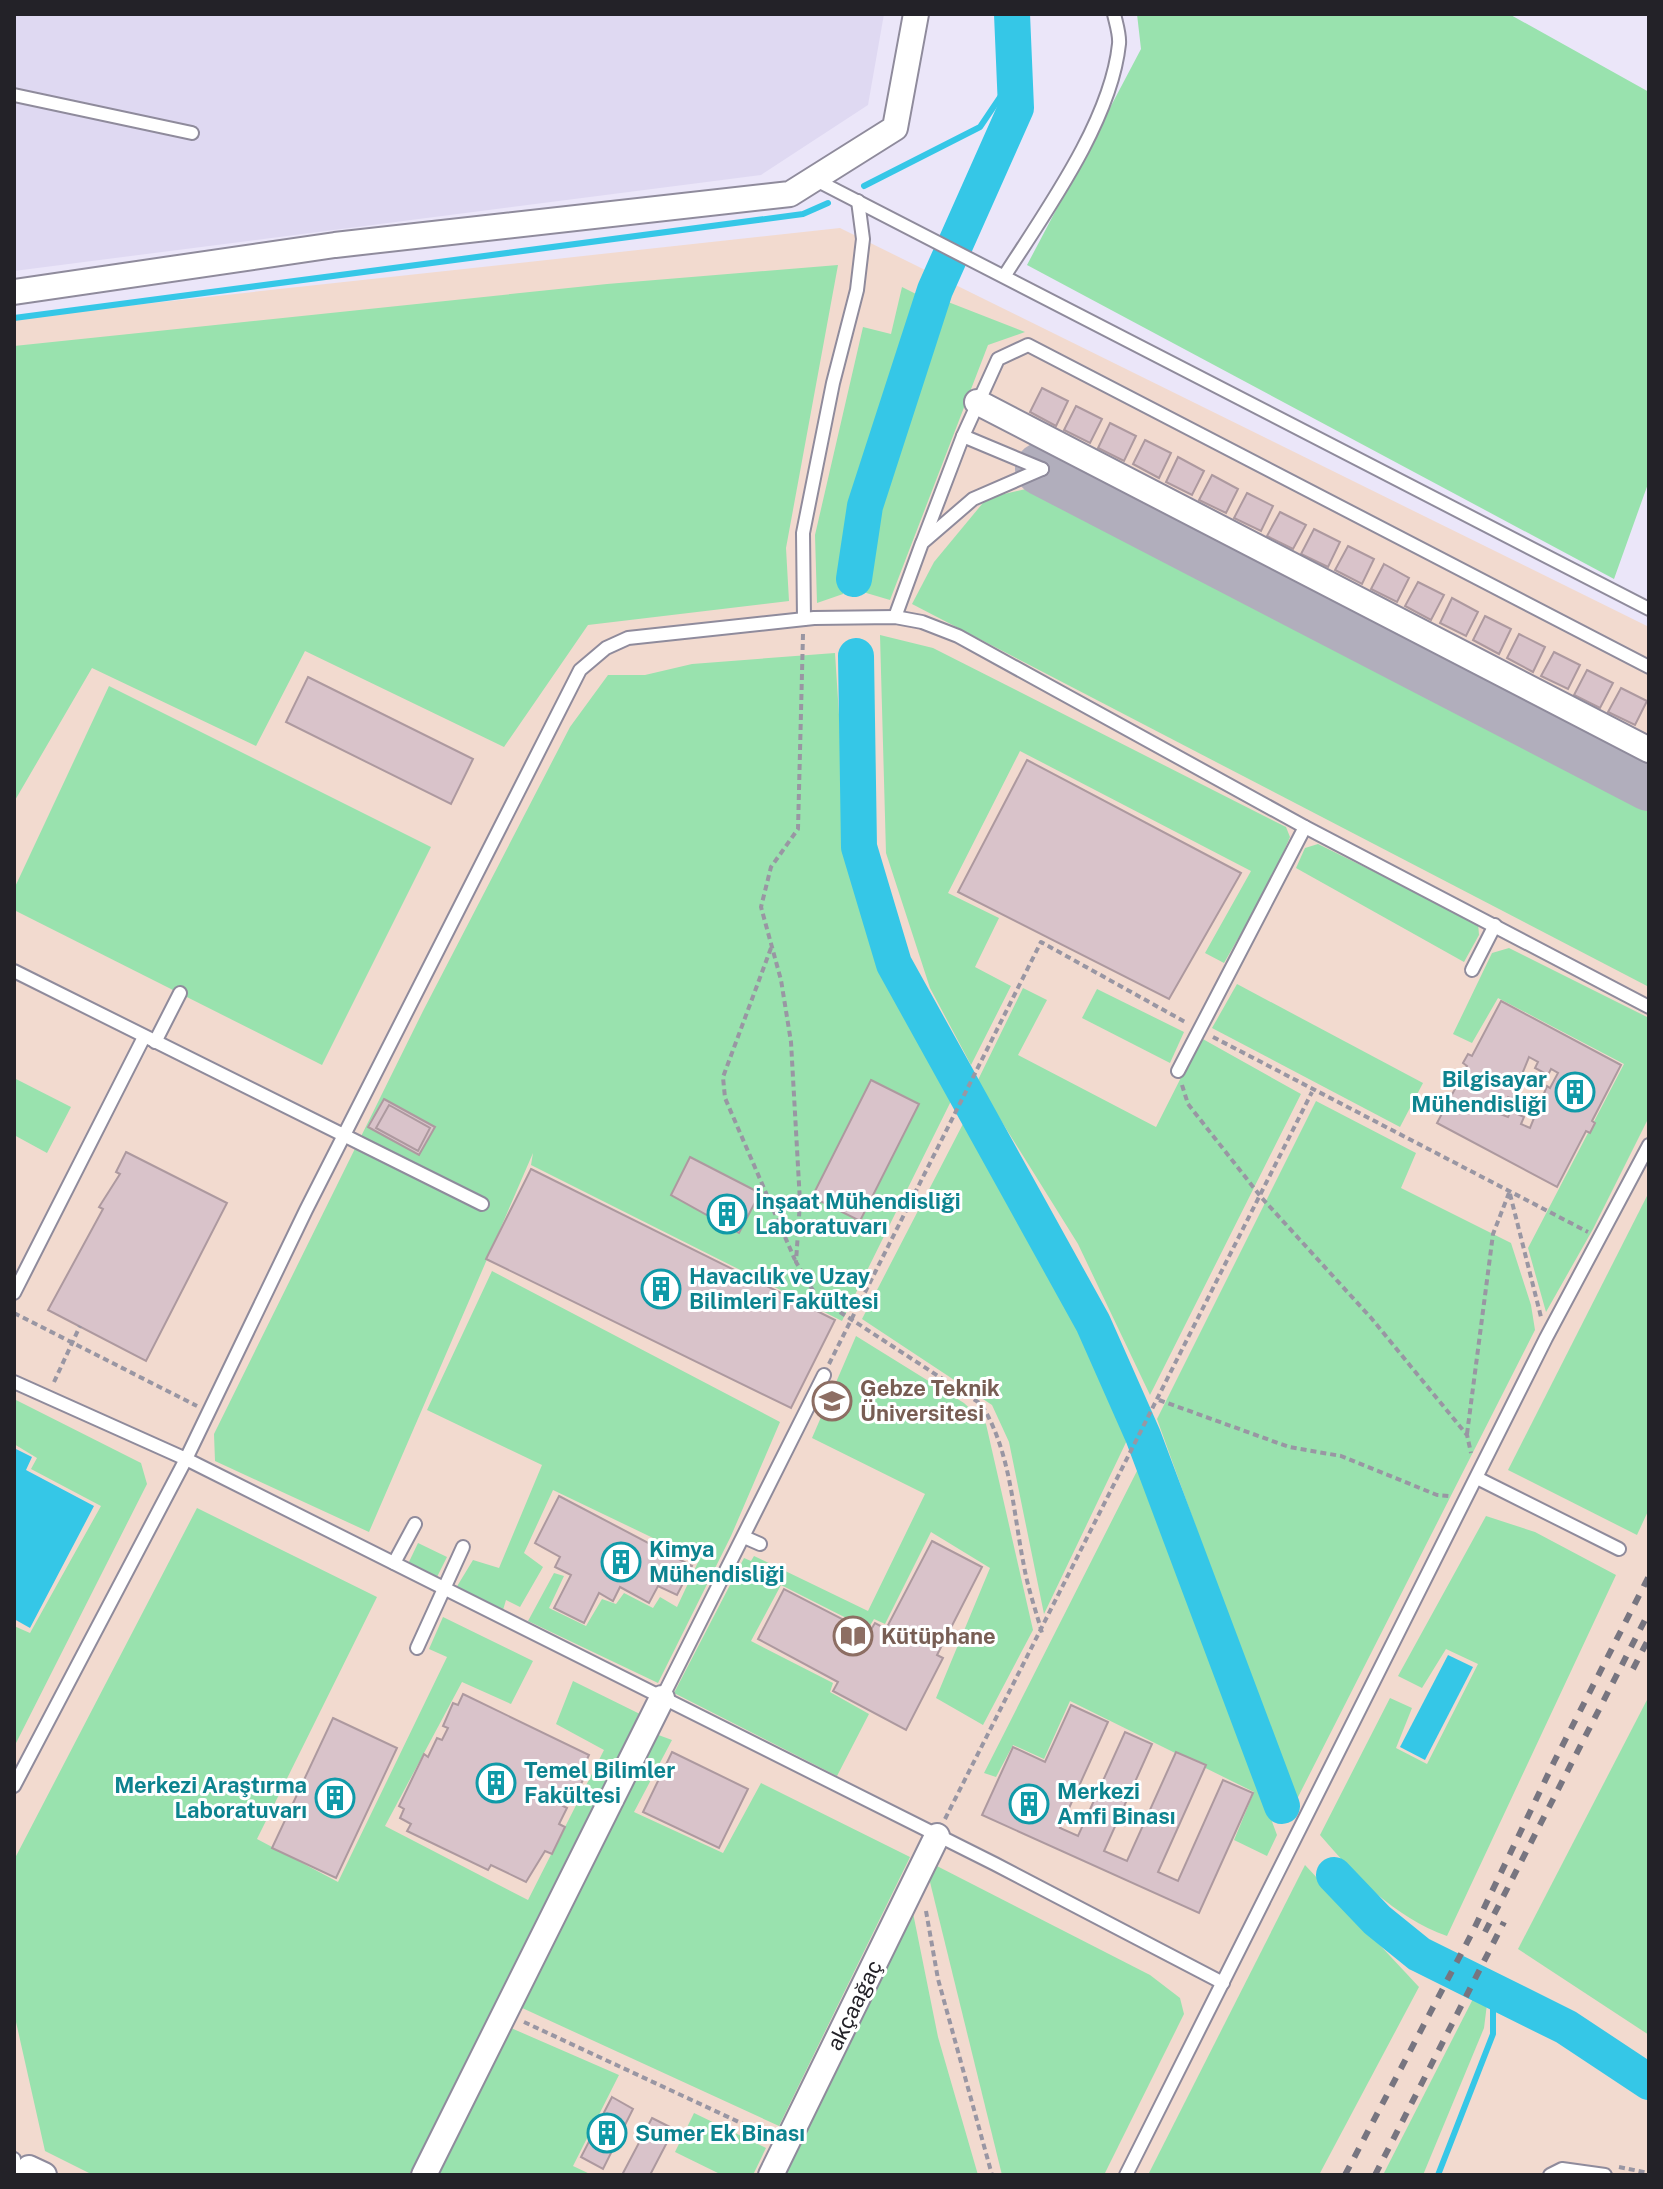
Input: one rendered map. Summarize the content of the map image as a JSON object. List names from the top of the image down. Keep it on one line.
{"streets":{"street":["akçaağaç"]},"places":{"building":["Bilgisayar Mühendisliği","İnşaat Mühendisliği Laboratuvarı","Havacılık ve Uzay Bilimleri Fakültesi","Kimya Mühendisliği","Temel Bilimler Fakültesi","Merkezi Araştırma Laboratuvarı","Merkezi Amfi Binası","Sumer Ek Binası"],"school or university":["Gebze Teknik Üniversitesi"],"library":["Kütüphane"]}}
